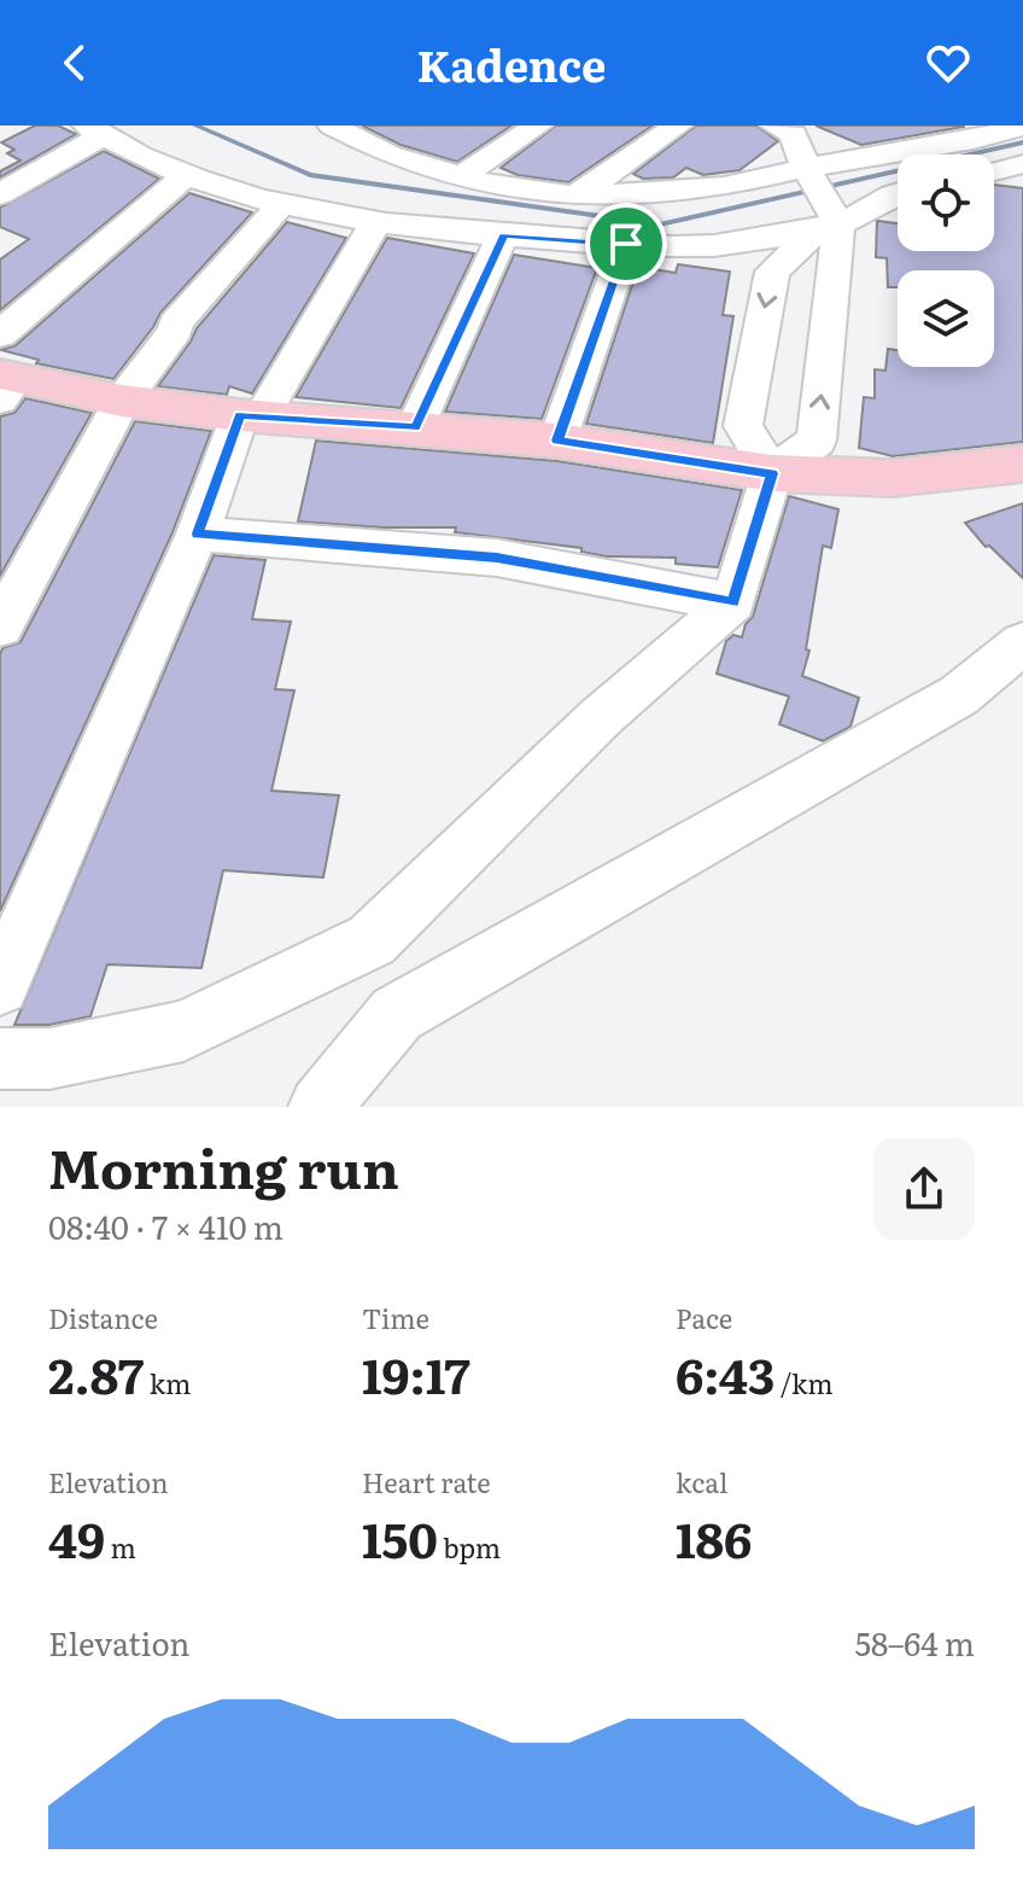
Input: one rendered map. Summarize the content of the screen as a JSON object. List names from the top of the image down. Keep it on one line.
{"page":{"header":"Kadence","heading":["Morning run","08:40 · 7 × 410 m"],"stats":[["Distance","2.87 km"],["Time","19:17"],["Pace","6:43 /km"],["Elevation","49 m"],["Heart rate","150 bpm"],["kcal","186"]],"chart":["Elevation","58–64 m"]}}
